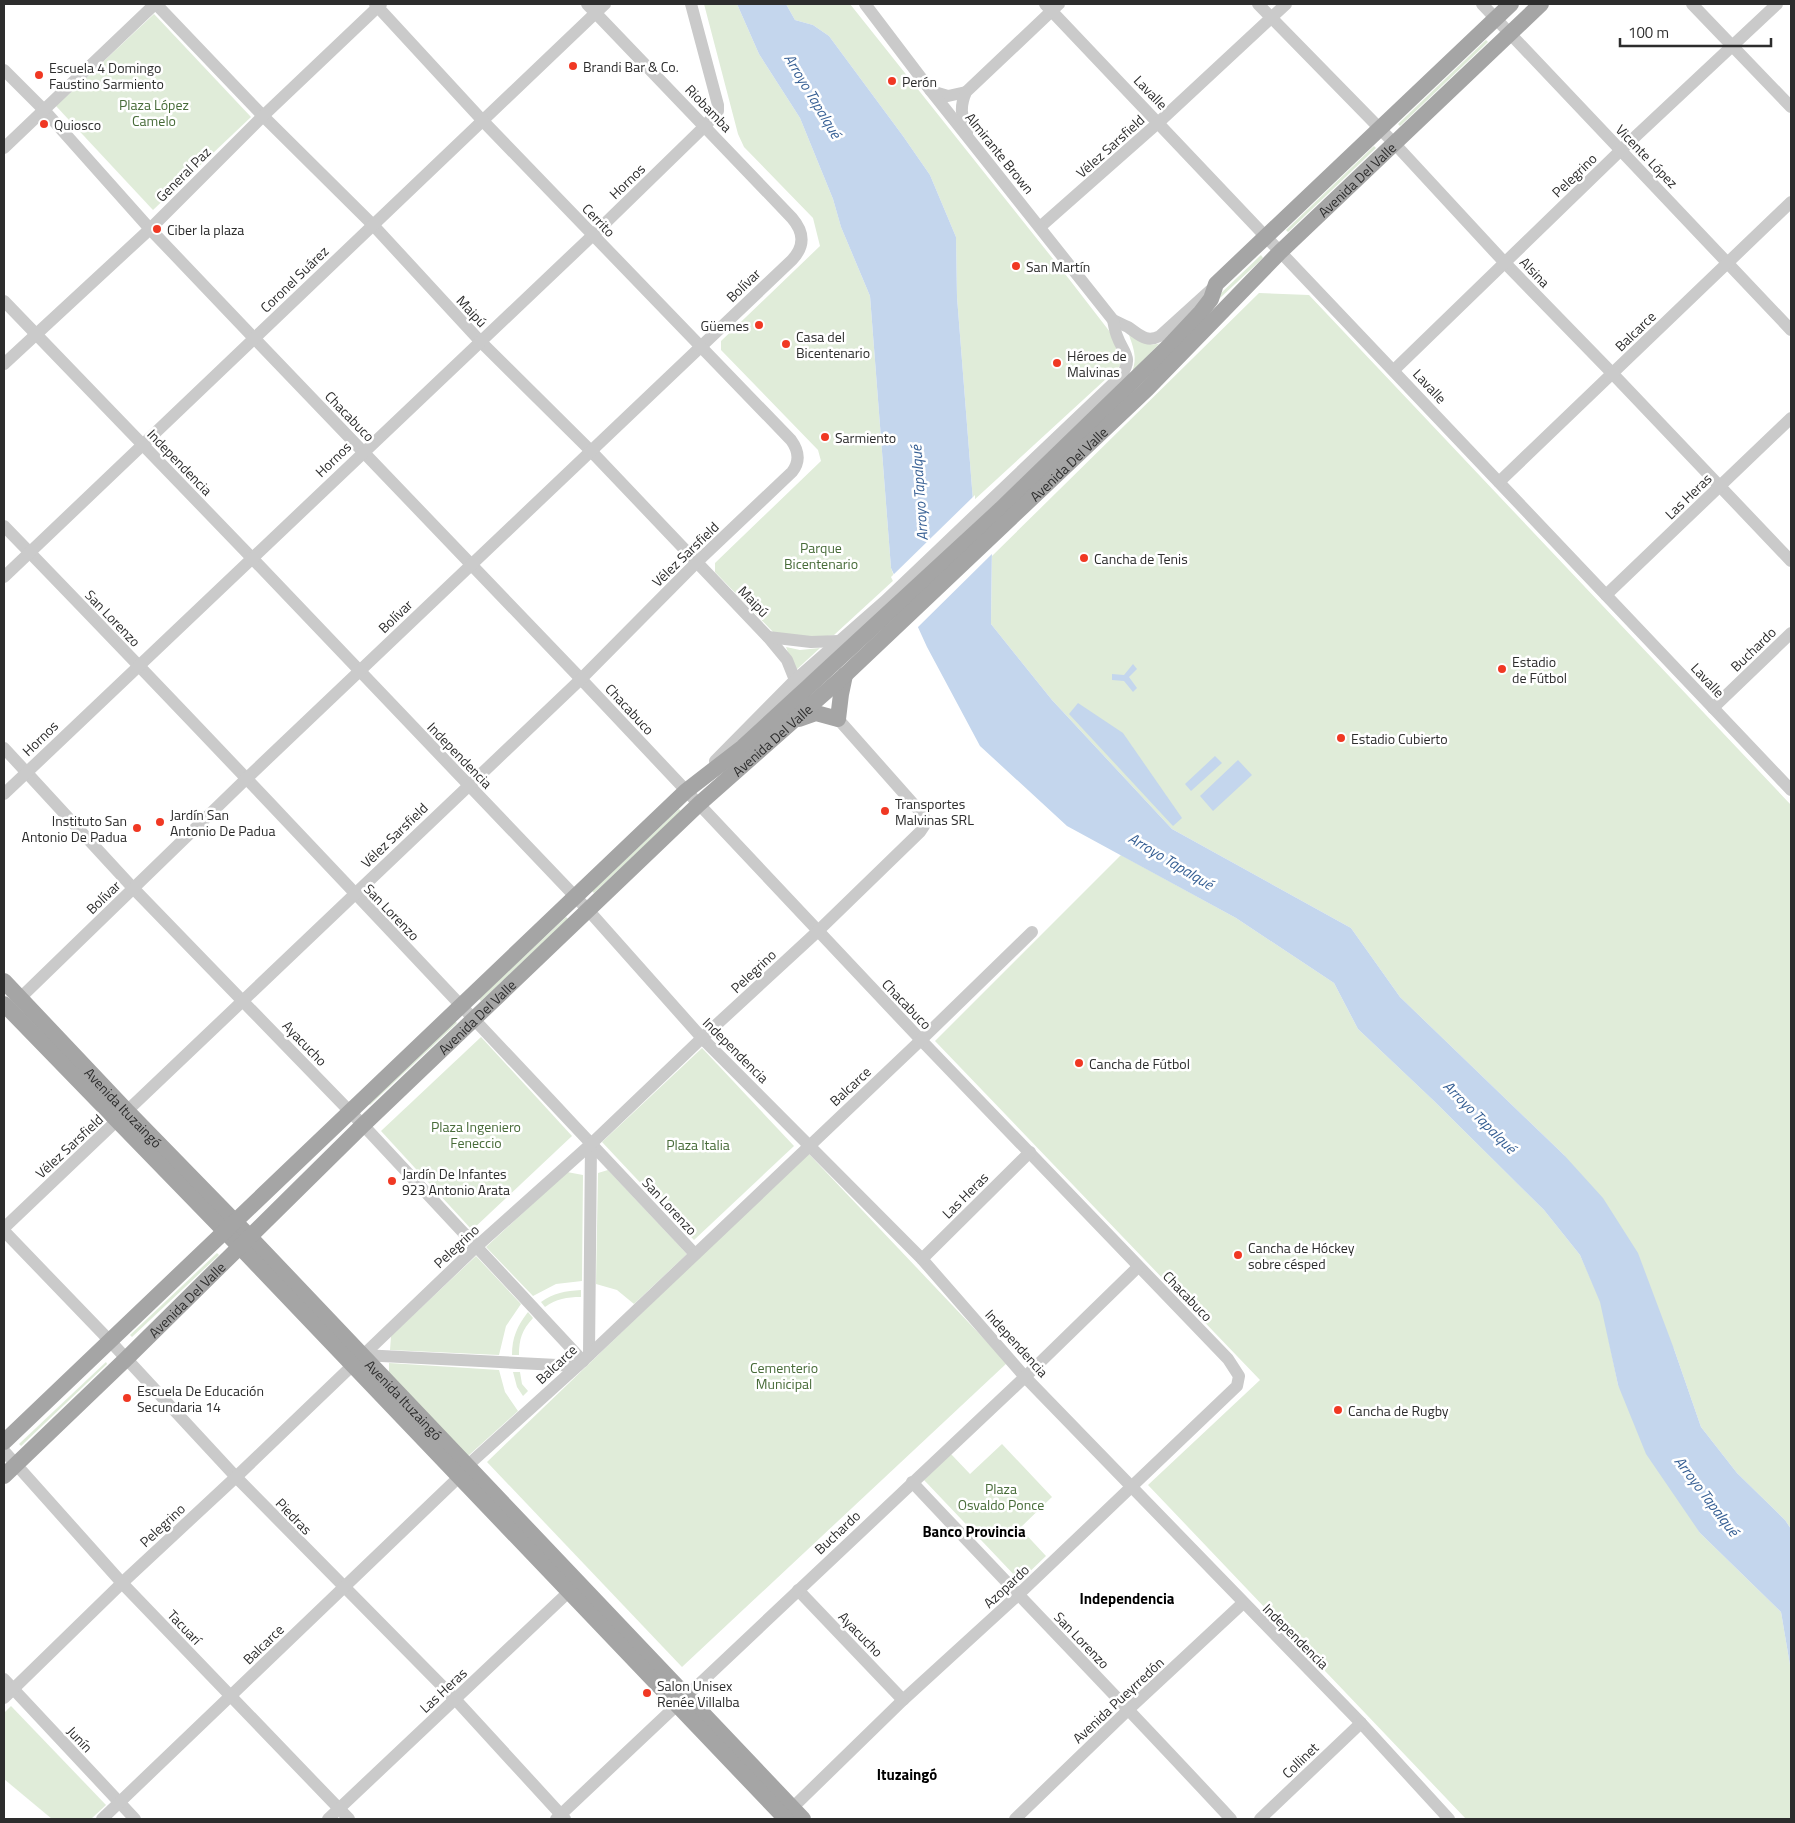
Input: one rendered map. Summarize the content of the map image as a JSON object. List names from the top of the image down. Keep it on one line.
{"streets":{"main road":["Avenida Del Valle","Avenida Ituzaingó"],"street":["Lavalle","Riobamba","Vélez Sarsfield","Almirante Brown","Vicente López","General Paz","Pelegrino","Hornos","Cerrito","Alsina","Coronel Suárez","Bolívar","Maipú","Balcarce","Chacabuco","Independencia","Las Heras","San Lorenzo","Buchardo","Ayacucho","Piedras","Azopardo","Tacuarí","Avenida Pueyrredón","Junín","Collinet"]},"crossings":[["Lavalle","Vélez Sarsfield"],["Lavalle","Pelegrino"],["Lavalle","Avenida Del Valle"],["Lavalle","Balcarce"],["Lavalle","Las Heras"],["Lavalle","Buchardo"],["Riobamba","Hornos"],["Riobamba","Coronel Suárez"],["Riobamba","Bolívar"],["Vélez Sarsfield","Almirante Brown"],["Vélez Sarsfield","Cerrito"],["Vélez Sarsfield","Alsina"],["Vélez Sarsfield","Maipú"],["Vélez Sarsfield","Chacabuco"],["Vélez Sarsfield","Independencia"],["Vélez Sarsfield","San Lorenzo"],["Vélez Sarsfield","Ayacucho"],["Vélez Sarsfield","Avenida Ituzaingó"],["Vélez Sarsfield","Piedras"],["Almirante Brown","Avenida Del Valle"],["Vicente López","Pelegrino"],["Vicente López","Avenida Del Valle"],["Vicente López","Balcarce"],["General Paz","Cerrito"],["General Paz","Maipú"],["General Paz","Chacabuco"],["General Paz","Independencia"],["Pelegrino","Alsina"],["Pelegrino","Chacabuco"],["Pelegrino","Independencia"],["Pelegrino","San Lorenzo"],["Pelegrino","Ayacucho"],["Pelegrino","Avenida Ituzaingó"],["Pelegrino","Piedras"],["Pelegrino","Tacuarí"],["Pelegrino","Junín"],["Avenida Del Valle","Alsina"],["Avenida Del Valle","Maipú"],["Avenida Del Valle","Chacabuco"],["Avenida Del Valle","Independencia"],["Avenida Del Valle","San Lorenzo"],["Avenida Del Valle","Ayacucho"],["Avenida Del Valle","Avenida Ituzaingó"],["Avenida Del Valle","Piedras"],["Avenida Del Valle","Tacuarí"],["Hornos","Cerrito"],["Hornos","Maipú"],["Hornos","Chacabuco"],["Hornos","Independencia"],["Hornos","San Lorenzo"],["Hornos","Ayacucho"],["Cerrito","Coronel Suárez"],["Cerrito","Bolívar"],["Alsina","Balcarce"],["Alsina","Las Heras"],["Coronel Suárez","Maipú"],["Coronel Suárez","Chacabuco"],["Coronel Suárez","Independencia"],["Coronel Suárez","San Lorenzo"],["Bolívar","Maipú"],["Bolívar","Chacabuco"],["Bolívar","Independencia"],["Bolívar","San Lorenzo"],["Bolívar","Ayacucho"],["Bolívar","Avenida Ituzaingó"],["Balcarce","Chacabuco"],["Balcarce","Independencia"],["Balcarce","San Lorenzo"],["Balcarce","Ayacucho"],["Balcarce","Avenida Ituzaingó"],["Balcarce","Piedras"],["Balcarce","Tacuarí"],["Balcarce","Junín"],["Chacabuco","Las Heras"],["Chacabuco","Buchardo"],["Chacabuco","Azopardo"],["Independencia","Las Heras"],["Independencia","Buchardo"],["Independencia","Azopardo"],["Independencia","Avenida Pueyrredón"],["Independencia","Collinet"],["Las Heras","Avenida Ituzaingó"],["Las Heras","Piedras"],["Las Heras","Tacuarí"],["San Lorenzo","Buchardo"],["San Lorenzo","Azopardo"],["San Lorenzo","Avenida Pueyrredón"],["Buchardo","Ayacucho"],["Buchardo","Avenida Ituzaingó"],["Buchardo","Piedras"],["Ayacucho","Azopardo"],["Avenida Ituzaingó","Azopardo"]],"districts":["Banco Provincia","Independencia","Ituzaingó"],"water":["Arroyo Tapalqué"],"parks":["Plaza López Camelo","Parque Bicentenario","Plaza Ingeniero Feneccio","Plaza Italia","Cementerio Municipal","Plaza Osvaldo Ponce"],"places":["Brandi Bar & Co.","Escuela 4 Domingo Faustino Sarmiento","Perón","Quiosco","Ciber la plaza","San Martín","Güemes","Casa del Bicentenario","Héroes de Malvinas","Sarmiento","Cancha de Tenis","Estadio de Fútbol","Estadio Cubierto","Transportes Malvinas SRL","Jardín San Antonio De Padua","Instituto San Antonio De Padua","Cancha de Fútbol","Jardín De Infantes 923 Antonio Arata","Cancha de Hóckey sobre césped","Escuela De Educación Secundaria 14","Cancha de Rugby","Salon Unisex Renée Villalba"],"scale_bar":"100 m"}
